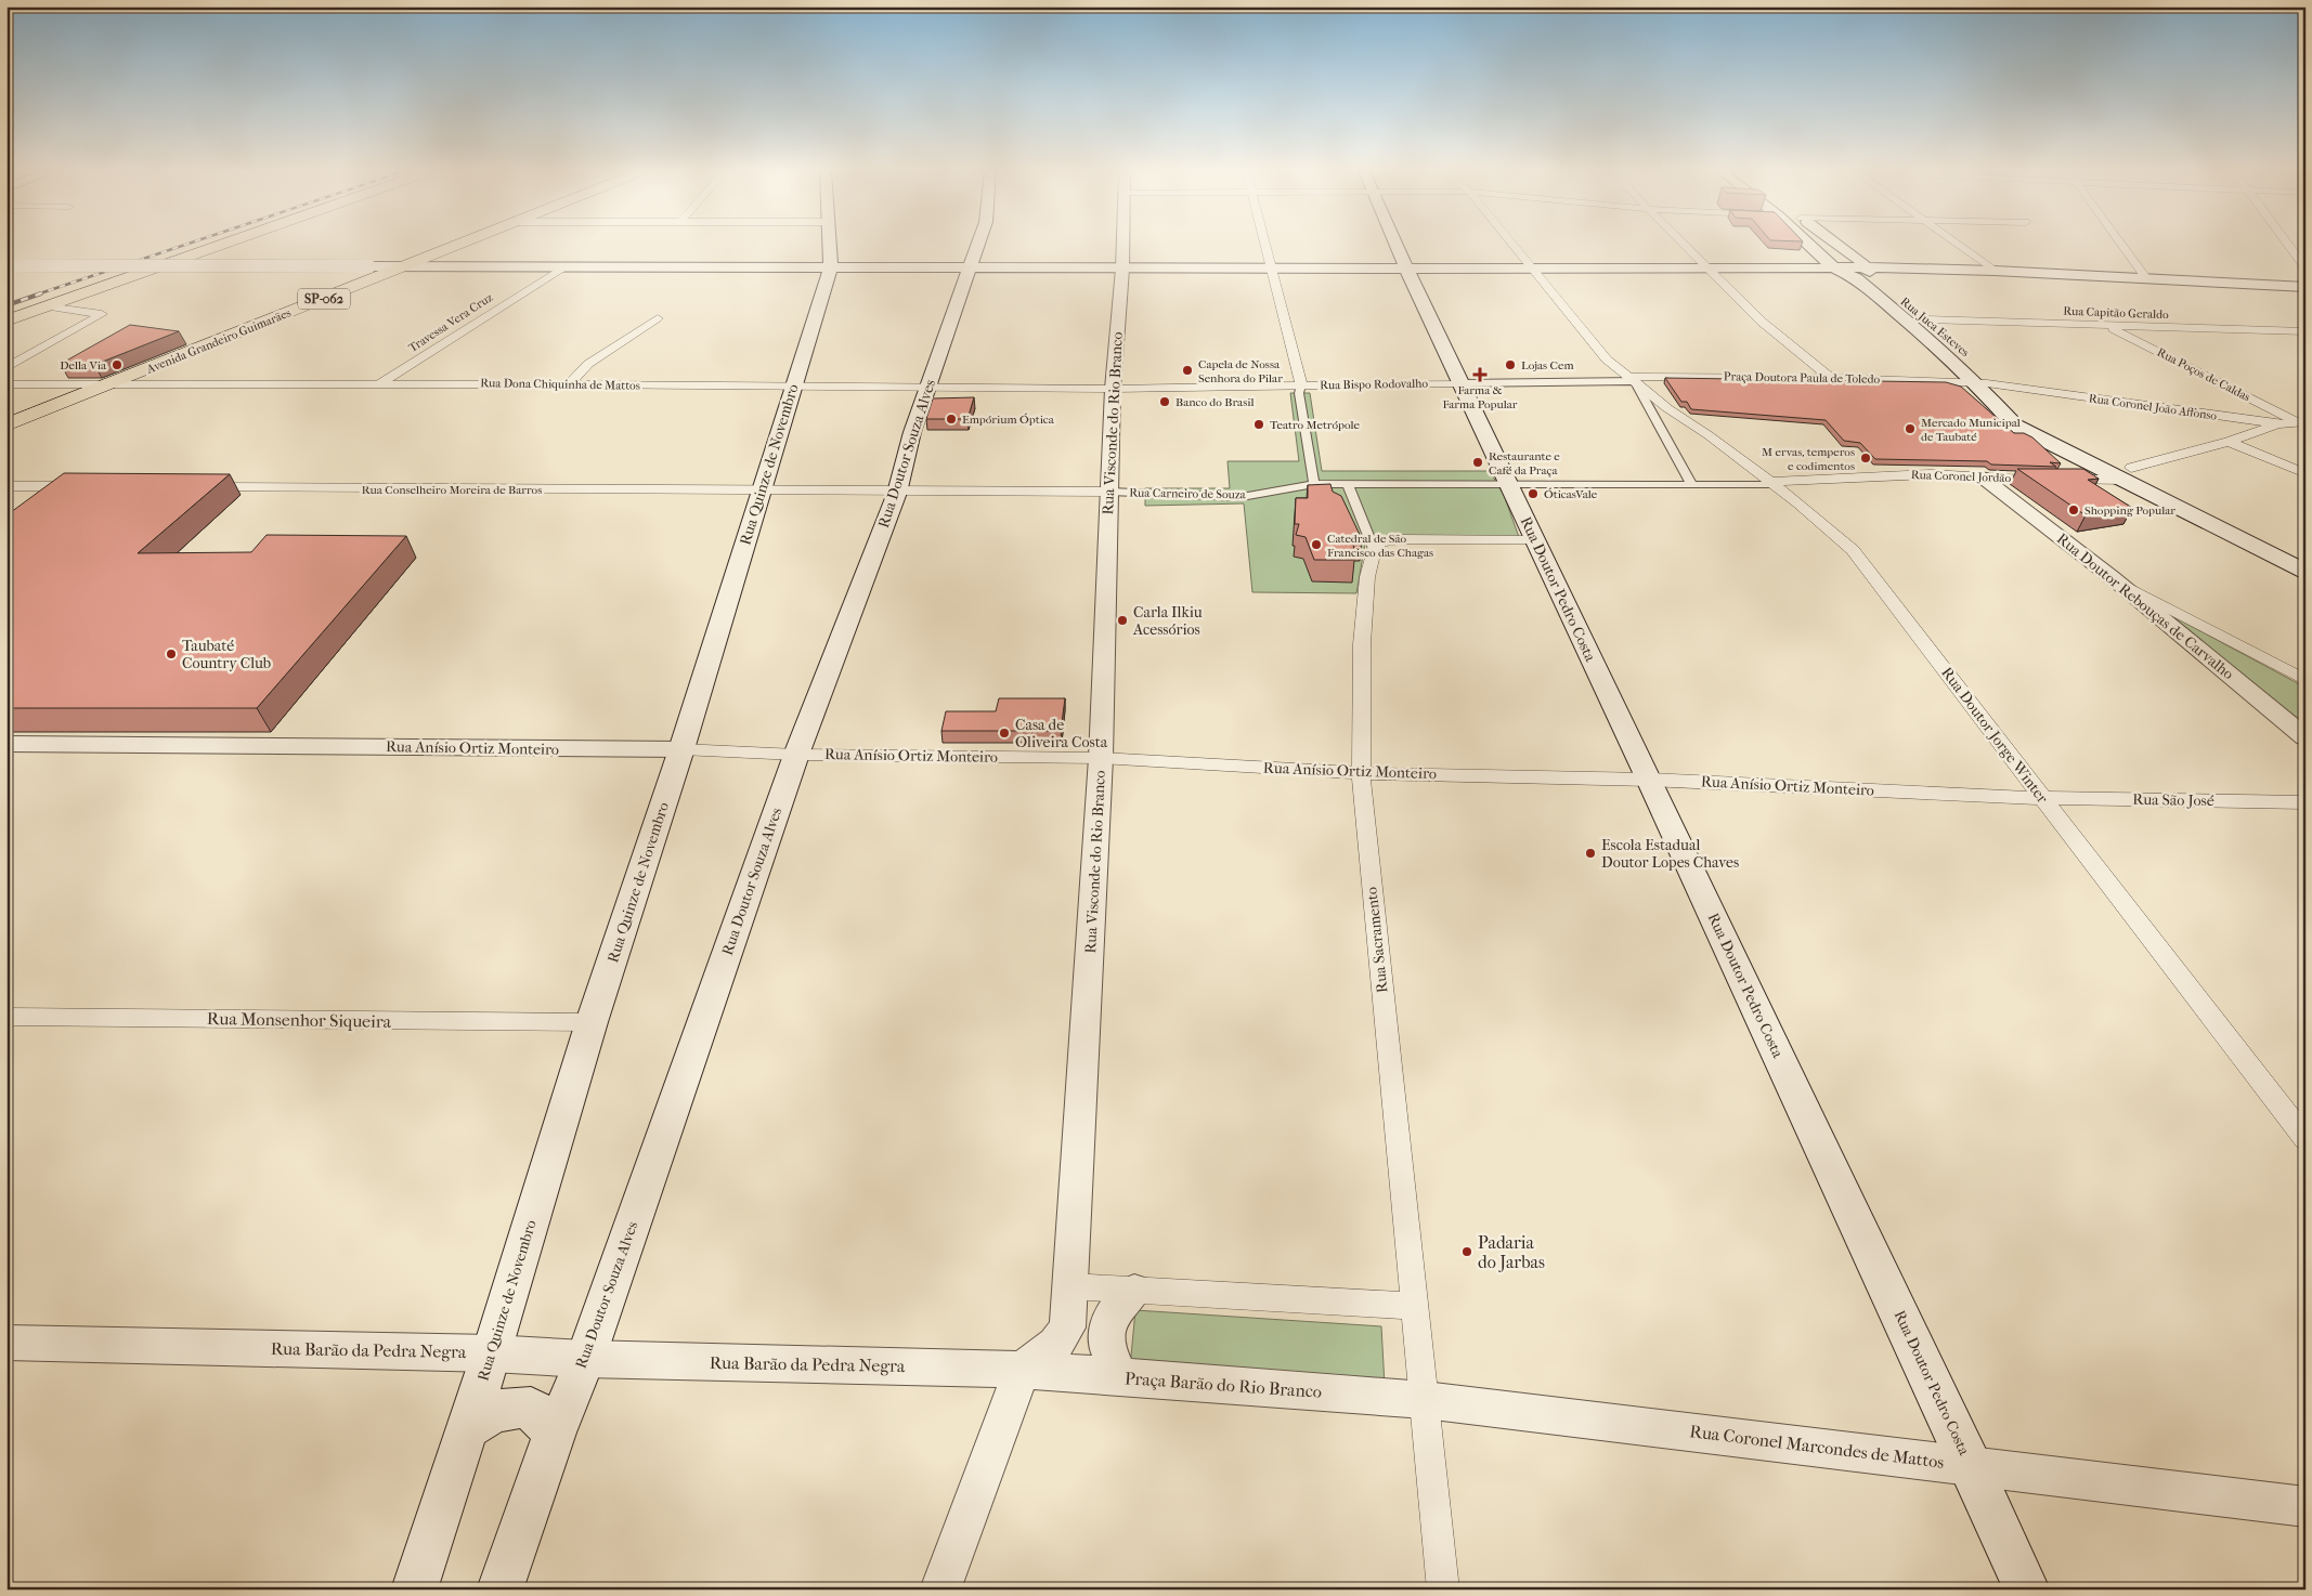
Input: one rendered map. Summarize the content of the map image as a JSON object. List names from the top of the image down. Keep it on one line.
{"streets":{"main road":["SP-062","Rua Juca Esteves","Avenida Grandeiro Guimarães","Rua Doutor Souza Alves","Rua Quinze de Novembro","Rua Doutor Pedro Costa"],"street":["Rua Capitão Geraldo","Travessa Vera Cruz","Rua Poços de Caldas","Praça Doutora Paula de Toledo","Rua Dona Chiquinha de Mattos","Rua Bispo Rodovalho","Rua Coronel João Affonso","Rua Visconde do Rio Branco","Rua Coronel Jordão","Rua Conselheiro Moreira de Barros","Rua Carneiro de Souza","Rua Doutor Rebouças de Carvalho","Rua Doutor Jorge Winter","Rua Anísio Ortiz Monteiro","Rua São José","Rua Sacramento","Rua Monsenhor Siqueira","Rua Barão da Pedra Negra","Praça Barão do Rio Branco","Rua Coronel Marcondes de Mattos"]},"crossings":[["Rua Capitão Geraldo","Rua Juca Esteves"],["Rua Capitão Geraldo","Rua Poços de Caldas"],["Travessa Vera Cruz","Rua Dona Chiquinha de Mattos"],["Rua Juca Esteves","Praça Doutora Paula de Toledo"],["Rua Juca Esteves","Rua Coronel João Affonso"],["Rua Juca Esteves","Rua Coronel Jordão"],["Avenida Grandeiro Guimarães","Rua Dona Chiquinha de Mattos"],["Rua Poços de Caldas","Rua Coronel João Affonso"],["Praça Doutora Paula de Toledo","Rua Bispo Rodovalho"],["Praça Doutora Paula de Toledo","Rua Doutor Jorge Winter"],["Rua Dona Chiquinha de Mattos","Rua Bispo Rodovalho"],["Rua Dona Chiquinha de Mattos","Rua Visconde do Rio Branco"],["Rua Dona Chiquinha de Mattos","Rua Doutor Souza Alves"],["Rua Dona Chiquinha de Mattos","Rua Quinze de Novembro"],["Rua Bispo Rodovalho","Rua Visconde do Rio Branco"],["Rua Bispo Rodovalho","Rua Doutor Pedro Costa"],["Rua Bispo Rodovalho","Rua Doutor Jorge Winter"],["Rua Coronel João Affonso","Rua Coronel Jordão"],["Rua Visconde do Rio Branco","Rua Carneiro de Souza"],["Rua Visconde do Rio Branco","Rua Anísio Ortiz Monteiro"],["Rua Visconde do Rio Branco","Rua Barão da Pedra Negra"],["Rua Visconde do Rio Branco","Praça Barão do Rio Branco"],["Rua Doutor Souza Alves","Rua Conselheiro Moreira de Barros"],["Rua Doutor Souza Alves","Rua Carneiro de Souza"],["Rua Doutor Souza Alves","Rua Anísio Ortiz Monteiro"],["Rua Doutor Souza Alves","Rua Barão da Pedra Negra"],["Rua Quinze de Novembro","Rua Conselheiro Moreira de Barros"],["Rua Quinze de Novembro","Rua Anísio Ortiz Monteiro"],["Rua Quinze de Novembro","Rua Monsenhor Siqueira"],["Rua Quinze de Novembro","Rua Barão da Pedra Negra"],["Rua Coronel Jordão","Rua Carneiro de Souza"],["Rua Coronel Jordão","Rua Doutor Pedro Costa"],["Rua Coronel Jordão","Rua Doutor Rebouças de Carvalho"],["Rua Coronel Jordão","Rua Doutor Jorge Winter"],["Rua Conselheiro Moreira de Barros","Rua Carneiro de Souza"],["Rua Carneiro de Souza","Rua Doutor Pedro Costa"],["Rua Doutor Pedro Costa","Rua Anísio Ortiz Monteiro"],["Rua Doutor Pedro Costa","Rua Coronel Marcondes de Mattos"],["Rua Doutor Jorge Winter","Rua Anísio Ortiz Monteiro"],["Rua Doutor Jorge Winter","Rua São José"],["Rua Anísio Ortiz Monteiro","Rua São José"],["Rua Anísio Ortiz Monteiro","Rua Sacramento"],["Rua Sacramento","Praça Barão do Rio Branco"],["Rua Sacramento","Rua Coronel Marcondes de Mattos"],["Rua Barão da Pedra Negra","Praça Barão do Rio Branco"],["Praça Barão do Rio Branco","Rua Coronel Marcondes de Mattos"]],"places":{"other":["Della Via","Lojas Cem","Capela de Nossa Senhora do Pilar","Banco do Brasil","Empórium Óptica","Teatro Metrópole","Mercado Municipal de Taubaté","M ervas, temperos e codimentos","Restaurante e Café da Praça","ÓticasVale","Shopping Popular","Catedral de São Francisco das Chagas","Carla Ilkiu Acessórios","Taubaté Country Club","Casa de Oliveira Costa","Escola Estadual Doutor Lopes Chaves","Padaria do Jarbas"],"health":["Farma & Farma Popular"]}}
